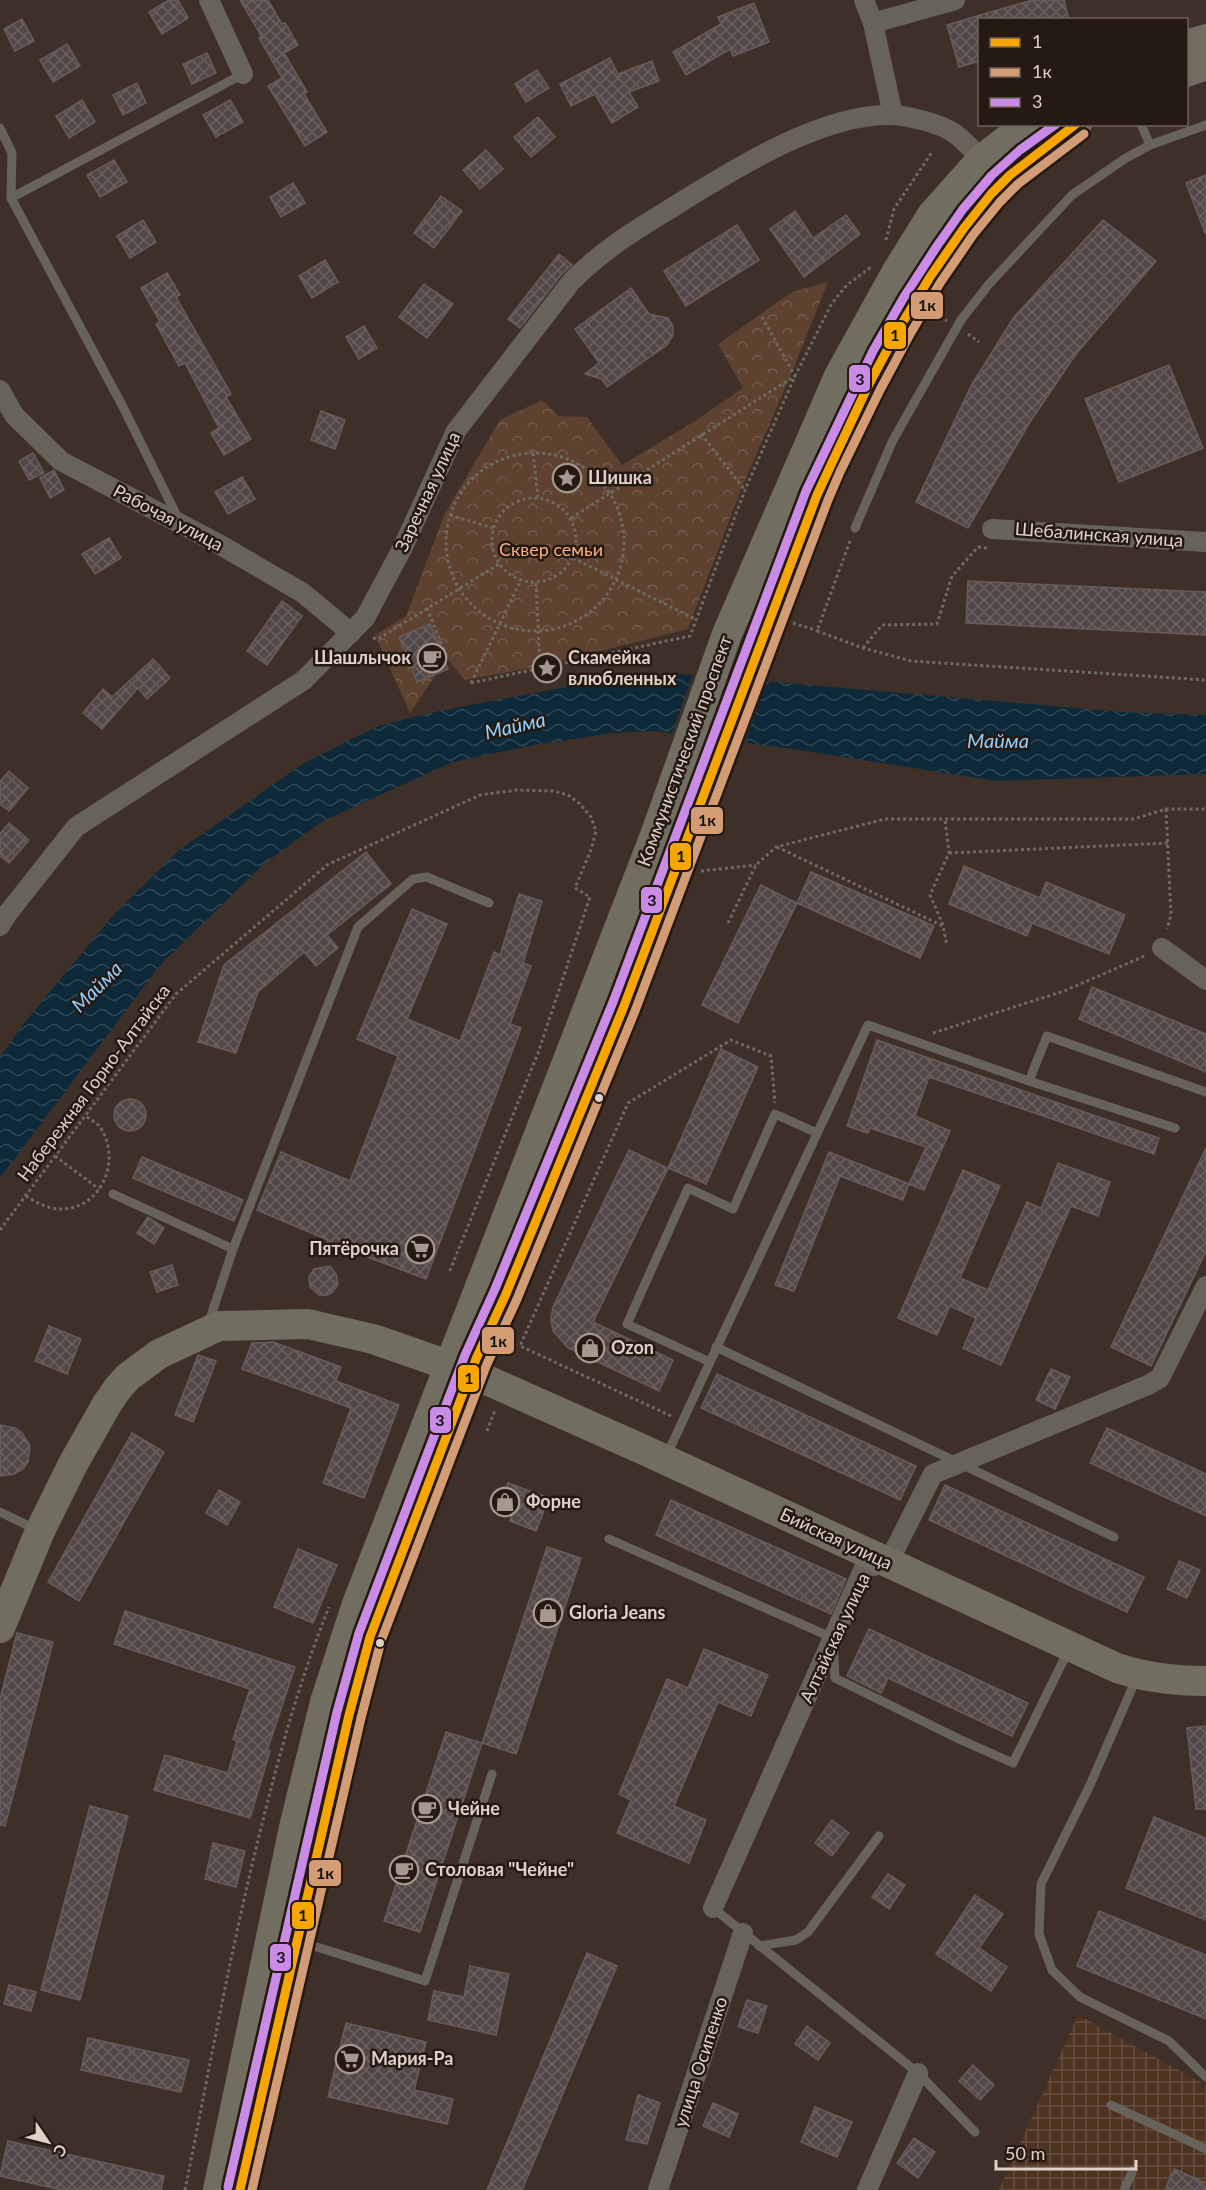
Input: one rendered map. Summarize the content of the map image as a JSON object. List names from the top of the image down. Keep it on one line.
{"streets":{"main road":["Коммунистический проспект","Бийская улица"],"street":["Заречная улица","Рабочая улица","Шебалинская улица","Алтайская улица","улица Осипенко"],"path":["Набережная Горно-Алтайска"]},"crossings":[["Заречная улица","Рабочая улица"],["Заречная улица","Коммунистический проспект"],["Коммунистический проспект","Бийская улица"],["Бийская улица","Алтайская улица"]],"water":["Майма"],"parks":["Сквер семьи"],"places":{"place":["Шишка","Скамейка влюбленных"],"cafe":["Шашлычок","Чейне","Столовая \"Чейне\""],"supermarket":["Пятёрочка","Мария-Ра"],"shop":["Ozon","Форне","Gloria Jeans"]},"lines":["transit line 1","transit line 3","transit line 1к"],"legend":["1","1к","3"],"scale_bar":"50 m","north":"bottom right"}
